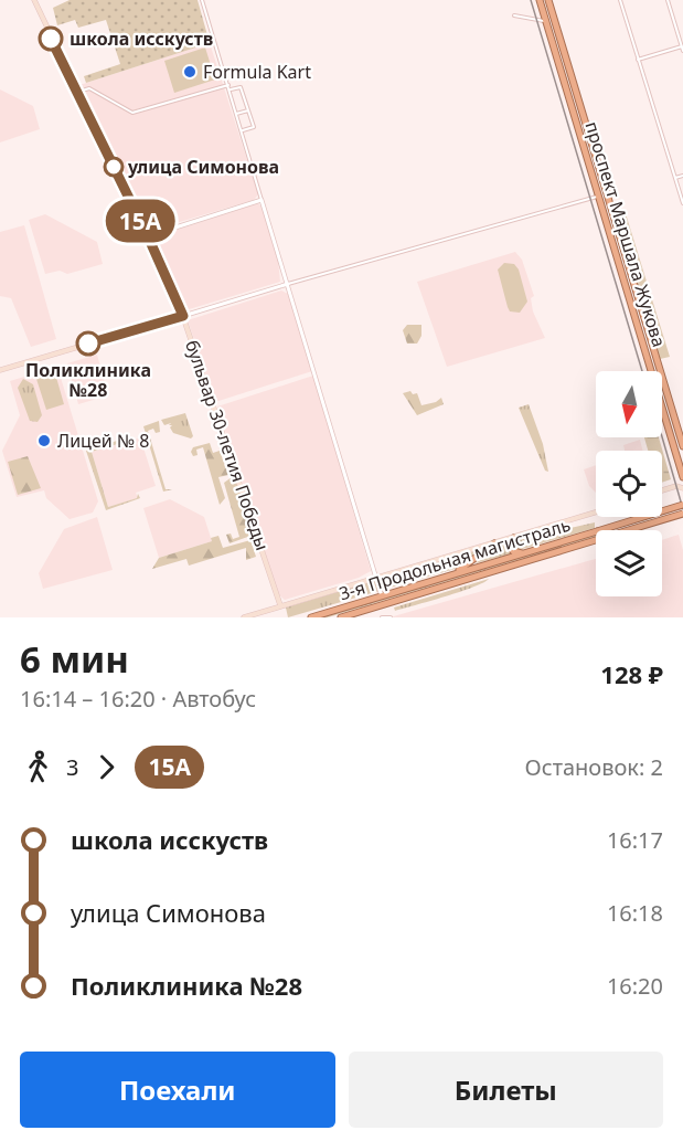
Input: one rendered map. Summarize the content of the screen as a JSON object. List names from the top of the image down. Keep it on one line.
{"streets":{"highway":["проспект Маршала Жукова","3-я Продольная магистраль"],"main road":["бульвар 30-летия Победы"]},"places":["школа исскуств","Formula Kart","улица Симонова","Поликлиника №28","Лицей № 8"],"lines":["bus line 15А"],"north":"bottom","page":{"on_map":"15А","heading":["6 мин","16:14 – 16:20 · Автобус","128 ₽"],"legs":["3","15А","Остановок: 2"],"list":[{"name":"школа исскуств","value":"16:17"},{"name":"улица Симонова","value":"16:18"},{"name":"Поликлиника №28","value":"16:20"}],"buttons":["Поехали","Билеты"]}}
